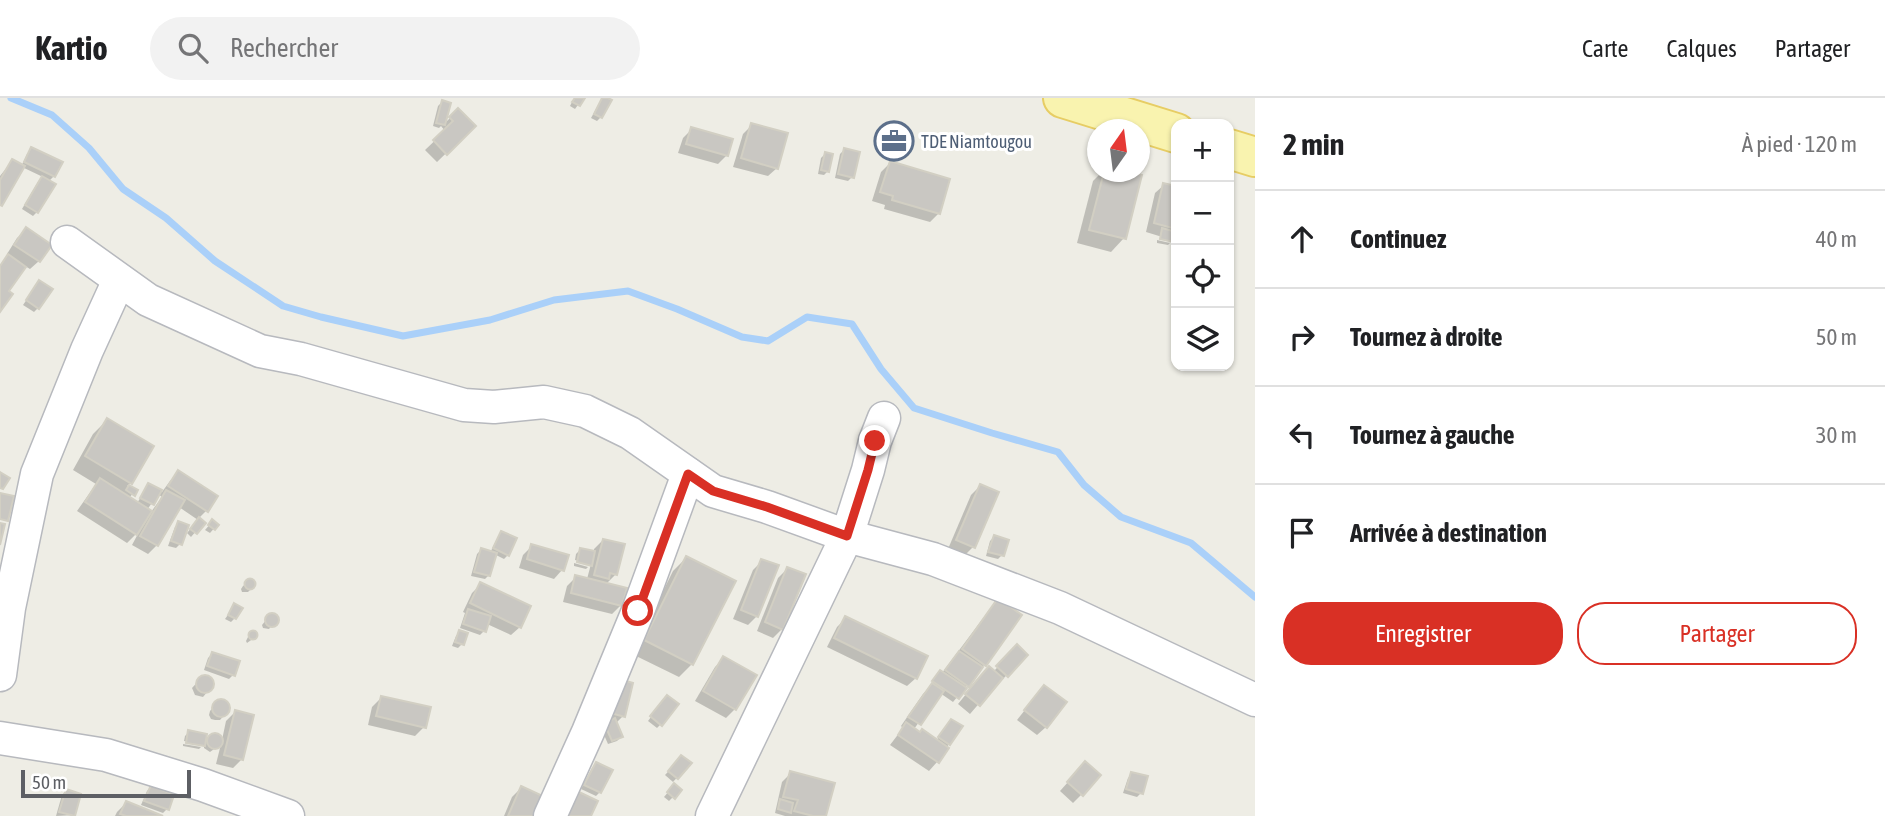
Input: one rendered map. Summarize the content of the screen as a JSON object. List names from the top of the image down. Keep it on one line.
{"places":{"office":["TDE Niamtougou"]},"scale_bar":"50 m","north":"top","page":{"header":"Kartio","search":"Rechercher","nav":["Carte","Calques","Partager"],"heading":["2 min","À pied · 120 m"],"map_buttons":["+","−"],"list":[["Continuez","40 m"],["Tournez à droite","50 m"],["Tournez à gauche","30 m"],"Arrivée à destination"],"buttons":["Enregistrer","Partager"],"scale":"50 m"}}
